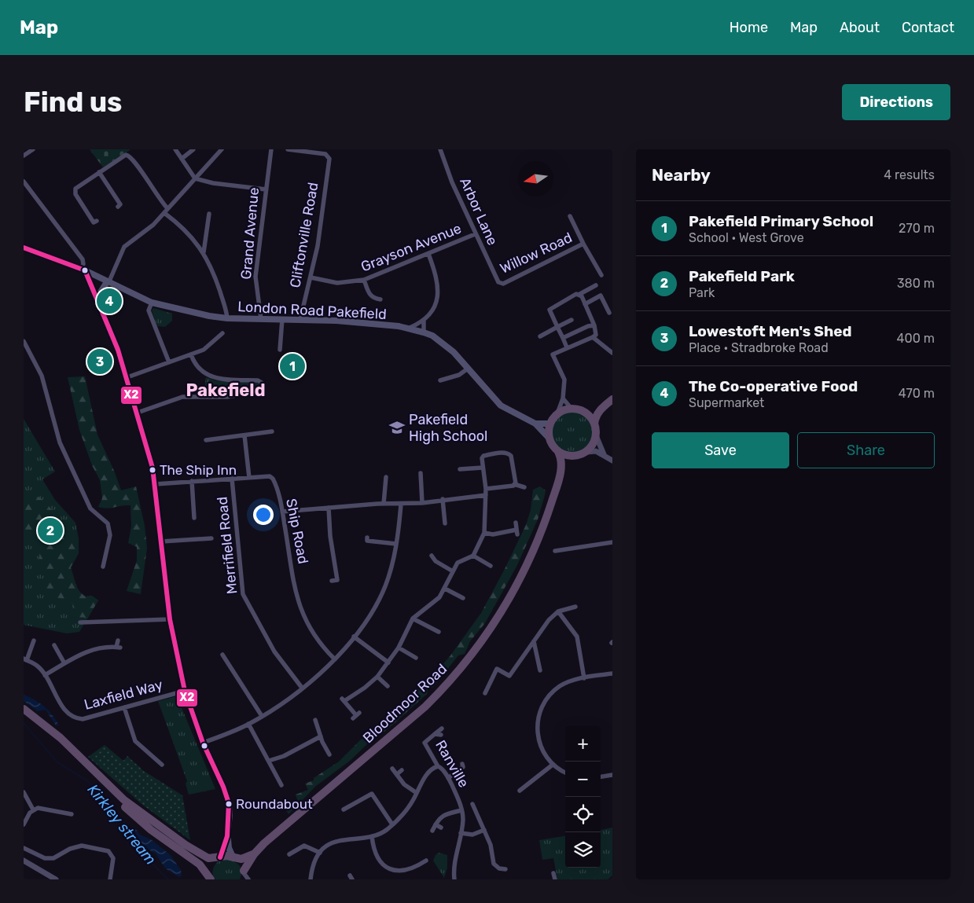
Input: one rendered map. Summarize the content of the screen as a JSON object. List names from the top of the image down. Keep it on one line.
{"streets":{"highway":["Bloodmoor Road"],"main road":["London Road Pakefield"],"street":["Arbor Lane","Grand Avenue","Cliftonville Road","Grayson Avenue","Willow Road","Ship Road","Merrifield Road","Laxfield Way","Ranville"]},"crossings":[["Arbor Lane","Grayson Avenue"],["Arbor Lane","Willow Road"],["Grand Avenue","London Road Pakefield"],["Cliftonville Road","Grayson Avenue"],["Cliftonville Road","London Road Pakefield"],["Ship Road","Merrifield Road"]],"districts":["Pakefield"],"water":["Kirkley stream"],"places":{"school or university":["Pakefield High School"],"other":["The Ship Inn","Roundabout"]},"lines":["transit line X2"],"north":"left","page":{"header":"Map","nav":["Home","Map","About","Contact"],"buttons":["Directions",["Save","Share"]],"title":"Find us","heading":["Nearby","4 results"],"list":[{"mark":"1","name":"Pakefield Primary School","note":"School · West Grove","value":"270 m"},{"mark":"2","name":"Pakefield Park","note":"Park","value":"380 m"},{"mark":"3","name":"Lowestoft Men's Shed","note":"Place · Stradbroke Road","value":"400 m"},{"mark":"4","name":"The Co-operative Food","note":"Supermarket","value":"470 m"}],"pins":["4","3","1","2"],"map_buttons":["+","−"]}}
